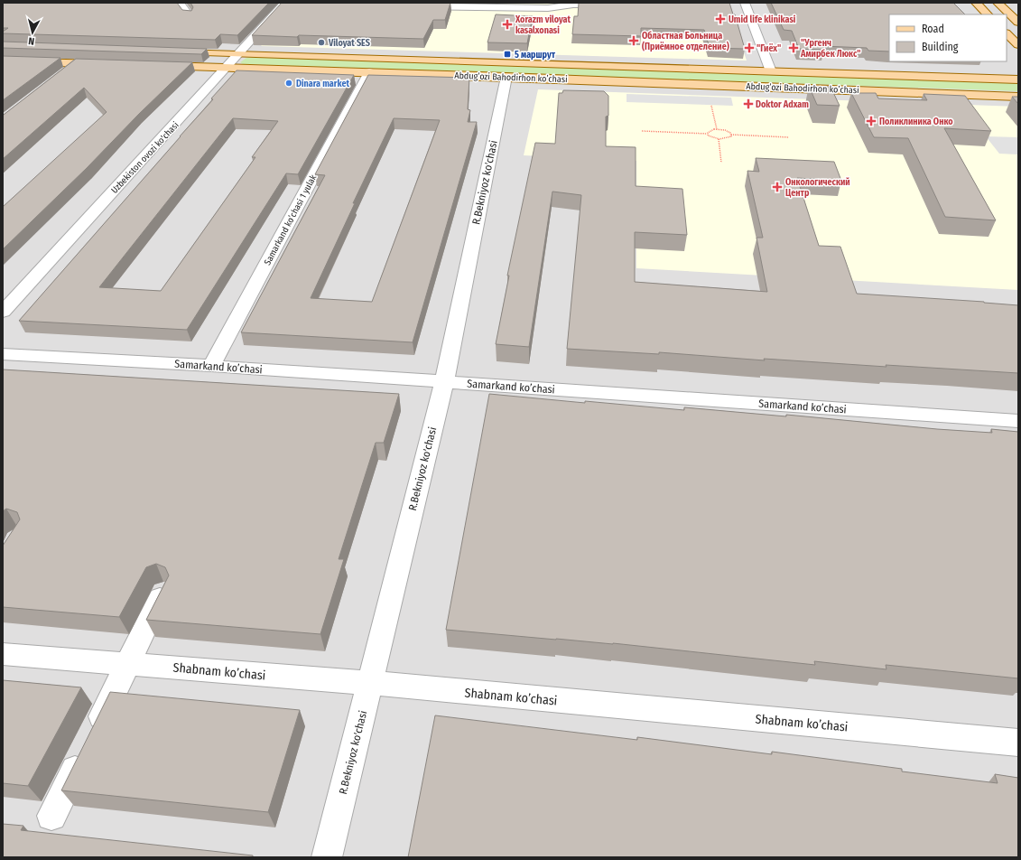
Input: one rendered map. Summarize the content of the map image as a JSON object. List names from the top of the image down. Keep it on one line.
{"streets":{"main road":["Abdug’ozi Bahodirhon ko’chasi"],"street":["Uzbekiston ovozi ko'chasi","R.Bekniyoz ko'chasi","Samarkand ko’chasi 1 yulak","Samarkand ko’chasi","Shabnam ko’chasi"]},"crossings":[["Abdug’ozi Bahodirhon ko’chasi","Uzbekiston ovozi ko'chasi"],["Abdug’ozi Bahodirhon ko’chasi","R.Bekniyoz ko'chasi"],["Abdug’ozi Bahodirhon ko’chasi","Samarkand ko’chasi 1 yulak"],["R.Bekniyoz ko'chasi","Samarkand ko’chasi"],["R.Bekniyoz ko'chasi","Shabnam ko’chasi"],["Samarkand ko’chasi 1 yulak","Samarkand ko’chasi"]],"places":{"health":["Umid life klinikasi","Xorazm viloyat kasalxonasi","Областная Больница (Приёмное отделение)","\"Гиёх\"","\"Ургенч Амирбек Люкс\"","Doktor Adxam","Поликлиника Онко","Онкологический Центр"],"other":["Viloyat SES","Dinara market"],"transit":["5 маршрут"]},"legend":["Road","Building"],"north":"bottom"}
